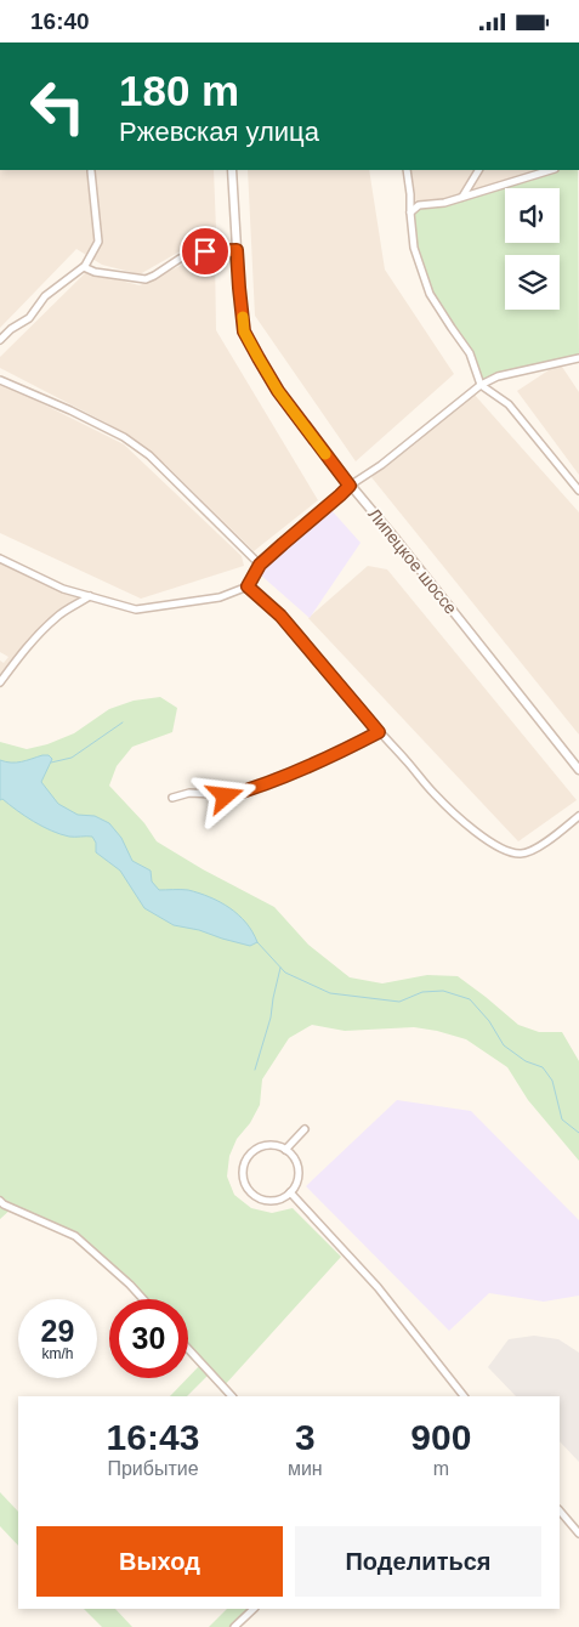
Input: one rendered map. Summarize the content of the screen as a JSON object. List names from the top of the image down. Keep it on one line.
{"streets":{"street":["Липецкое шоссе"]},"page":{"status":"16:40","turn":["180 m","Ржевская улица"],"speed":"29 km/h","limit":"30","eta":["16:43","Прибытие","3","мин","900","m"],"buttons":["Выход","Поделиться"]}}
